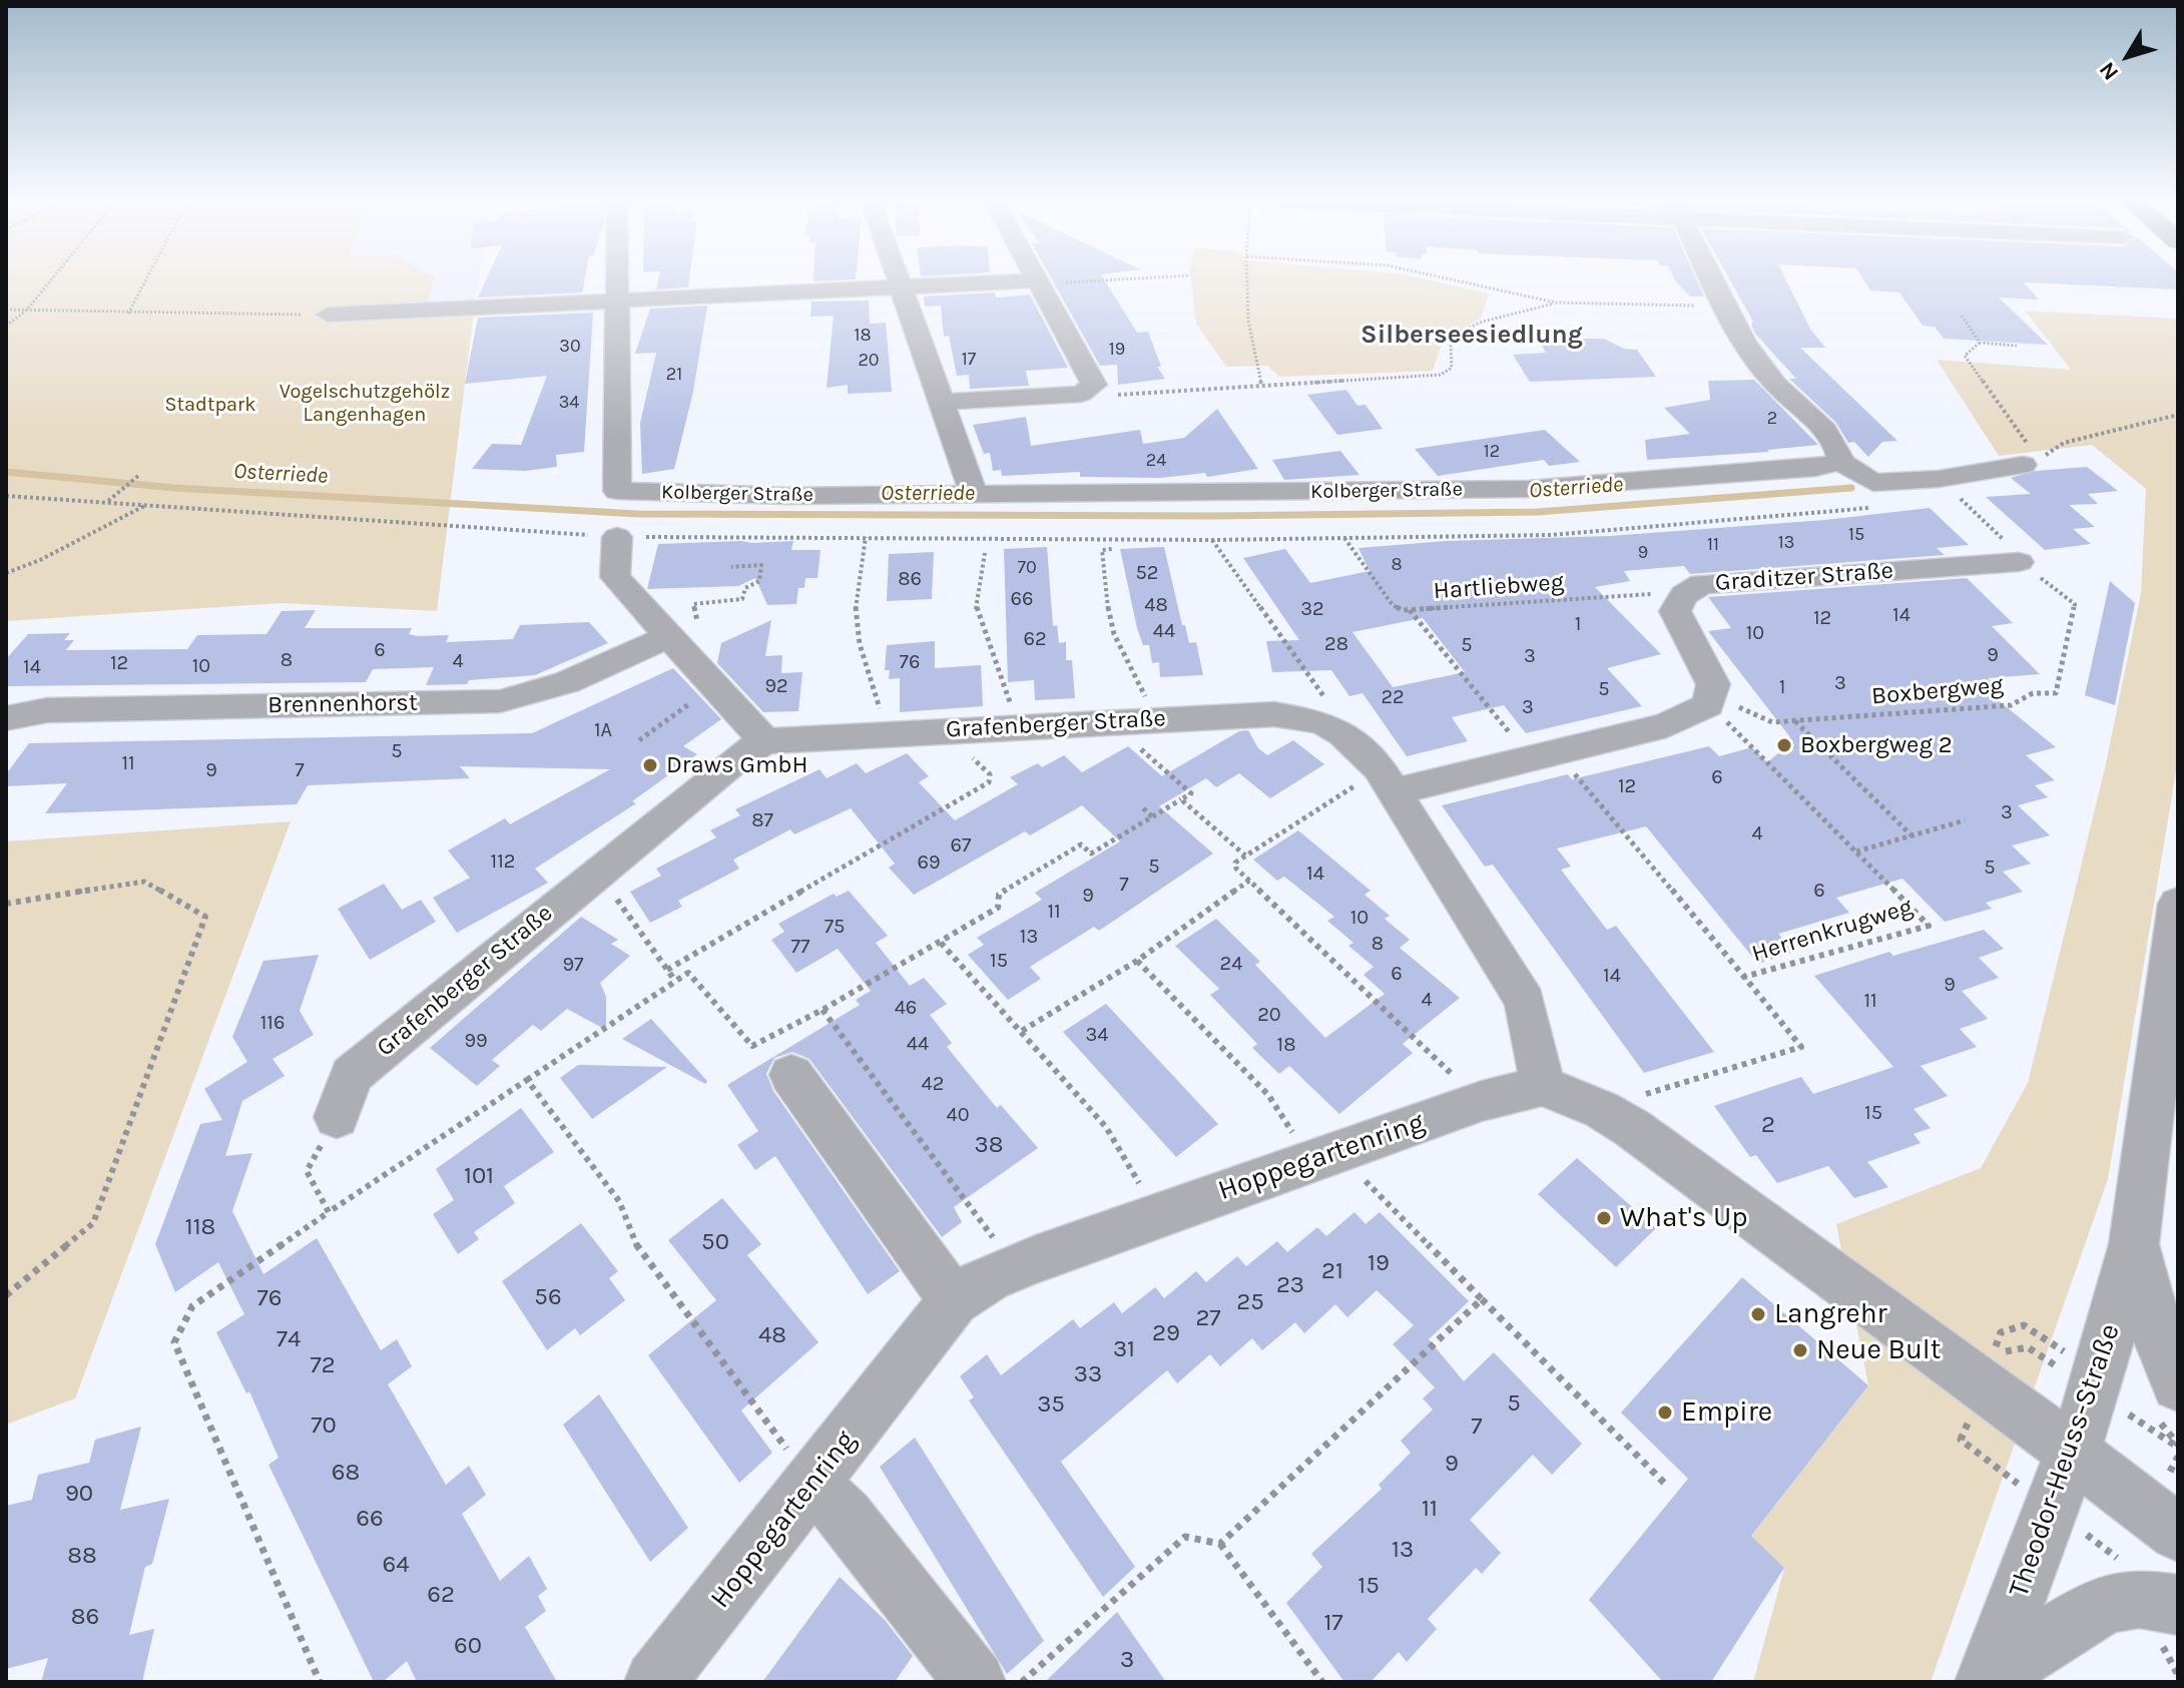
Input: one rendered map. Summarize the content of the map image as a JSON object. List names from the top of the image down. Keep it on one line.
{"streets":{"street":["Kolberger Straße","Graditzer Straße","Brennenhorst","Grafenberger Straße","Hoppegartenring","Theodor-Heuss-Straße"],"path":["Hartliebweg","Boxbergweg","Herrenkrugweg"]},"crossings":[["Graditzer Straße","Hartliebweg"],["Graditzer Straße","Boxbergweg"],["Graditzer Straße","Herrenkrugweg"],["Boxbergweg","Herrenkrugweg"],["Grafenberger Straße","Hoppegartenring"]],"districts":["Silberseesiedlung"],"water":["Osterriede"],"parks":["Vogelschutzgehölz Langenhagen","Stadtpark"],"places":["Boxbergweg 2","Draws GmbH","What's Up","Langrehr","Neue Bult","Empire"],"house_numbers":["18","30","19","17","20","21","34","2","12","24","15","13","11","9","8","70","52","86","66","48","32","14","12","1","44","10","62","28","5","6","9","3","8","4","76","12","10","14","3","92","1","5","22","3","1A","5","11","9","7","6","12","3","87","4","67","112","69","5","5","14","7","6","9","11","10","75","13","8","77","15","24","97","6","14","9","4","11","46","20","116","34","99","44","18","42","15","40","2","38","101","118","50","19","21","23","56","76","25","27","29","48","74","31","72","33","5","35","70","7","9","68","90","11","66","13","88","64","15","62","86","17","60","3"],"north":"bottom left"}
